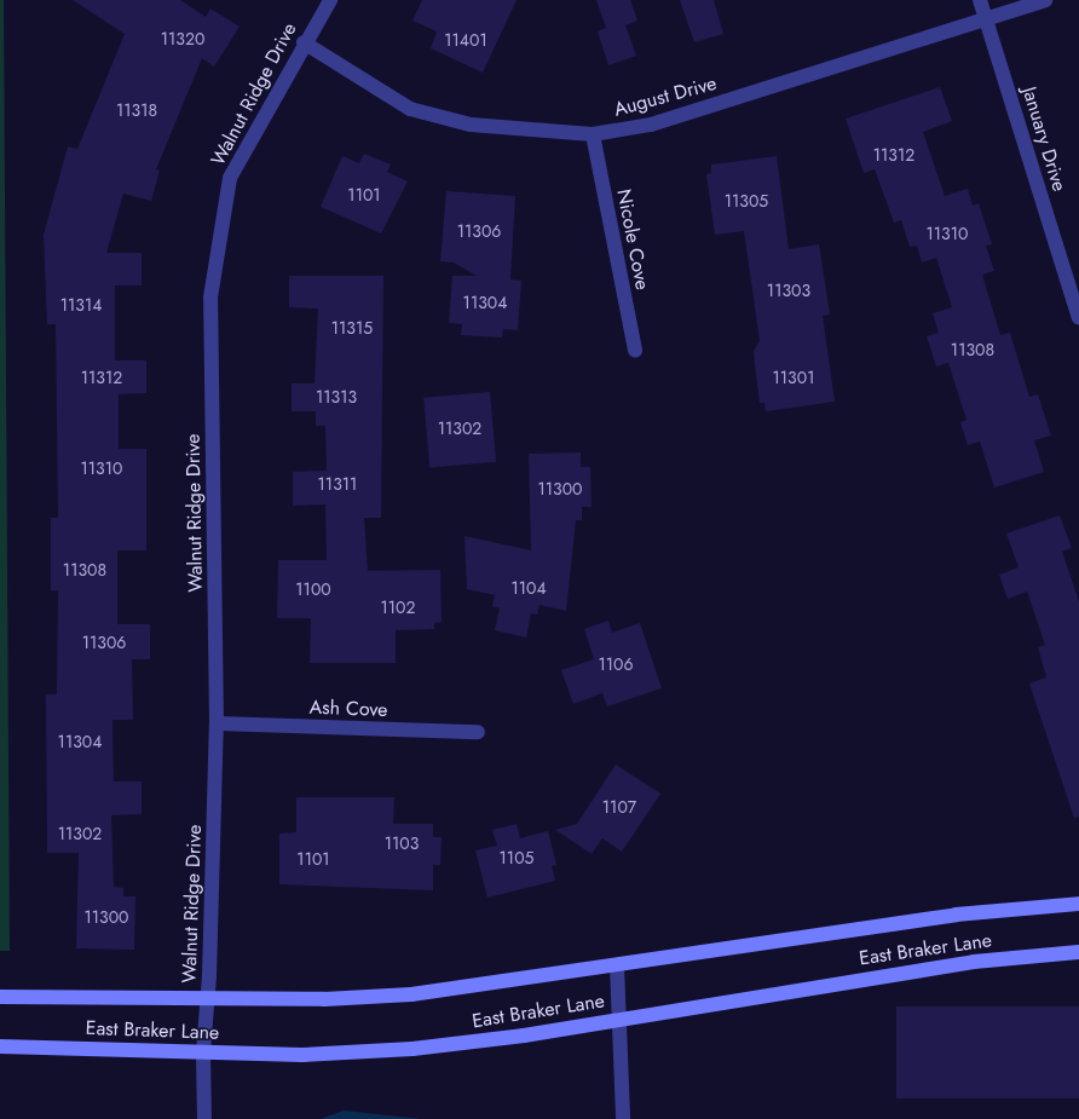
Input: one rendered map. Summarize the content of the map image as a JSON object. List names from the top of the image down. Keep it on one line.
{"streets":{"main road":["East Braker Lane"],"street":["Walnut Ridge Drive","August Drive","January Drive","Nicole Cove","Ash Cove"]},"crossings":[["Walnut Ridge Drive","August Drive"],["Walnut Ridge Drive","Ash Cove"],["Walnut Ridge Drive","East Braker Lane"],["August Drive","January Drive"],["August Drive","Nicole Cove"]],"house_numbers":["11320","11401","11318","11312","1101","11305","11306","11310","11303","11304","11314","11315","11308","11312","11301","11313","11302","11310","11311","11300","11308","1104","1100","1102","11306","1106","11304","1107","11302","1103","1105","1101","11300"]}
